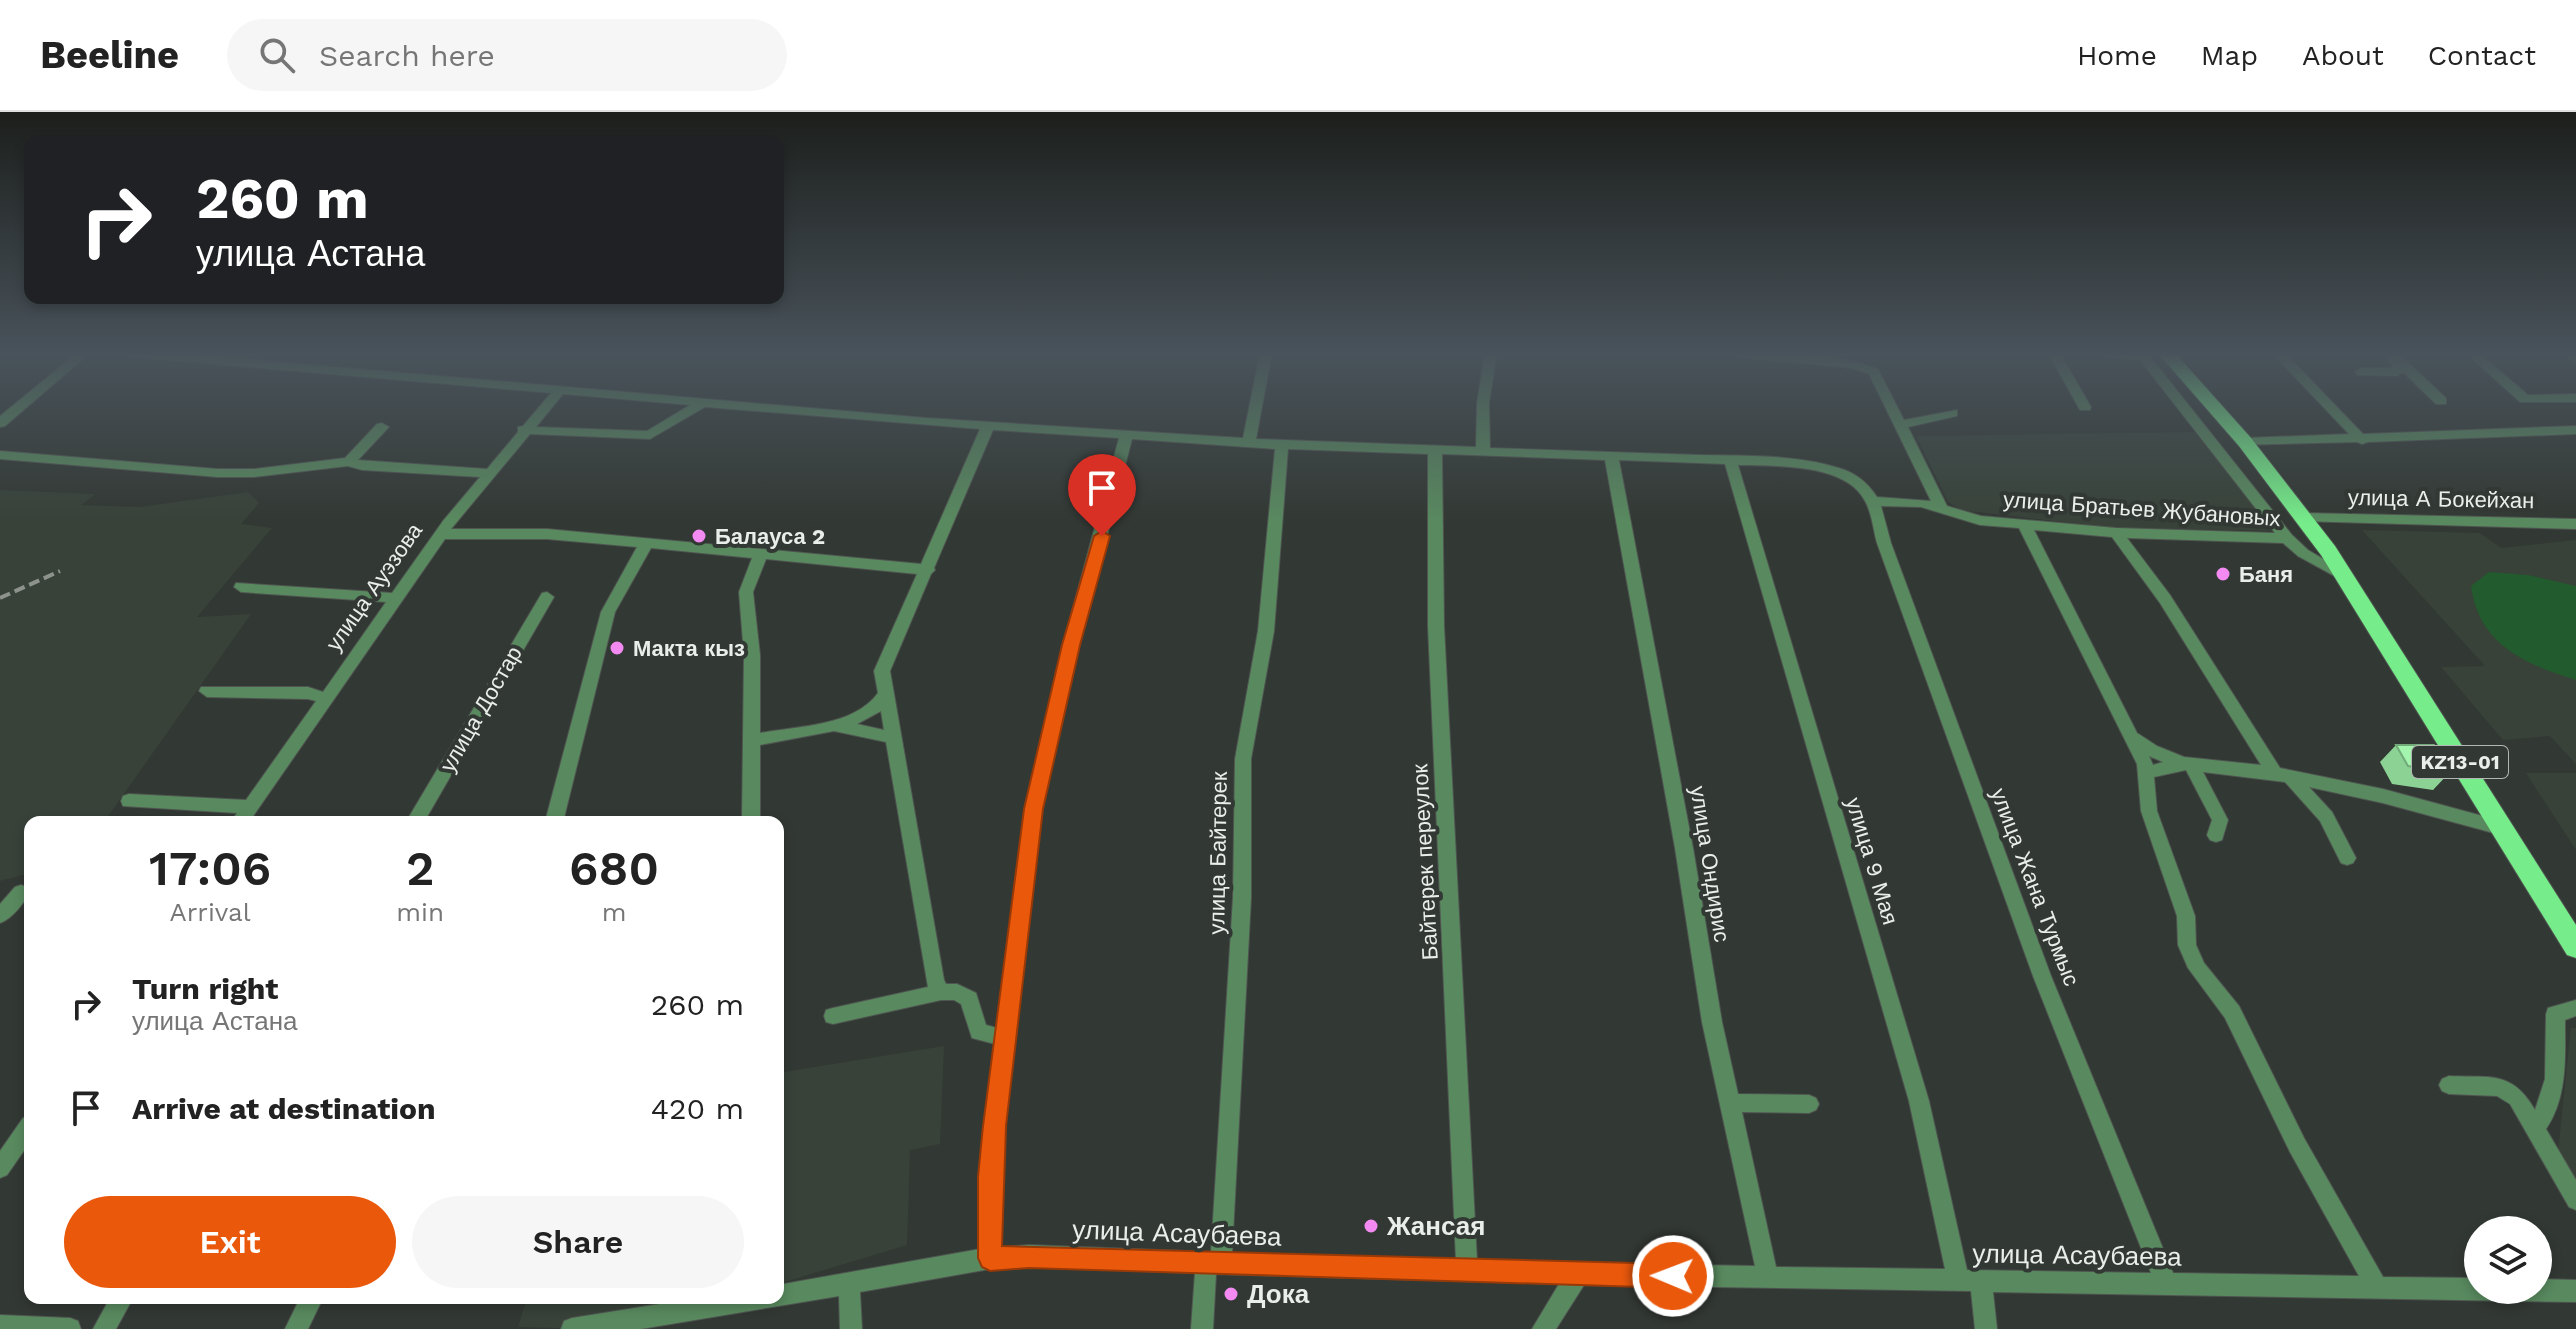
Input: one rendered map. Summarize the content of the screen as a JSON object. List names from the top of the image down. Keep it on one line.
{"streets":{"highway":["KZ13-01"],"street":["улица А Бокейхан","улица Братьев Жубановых","улица Ауэзова","улица Достар","улица Байтерек","улица 9 Мая","Байтерек переулок","улица Ондирис","улица Жана Турмыс","улица Асаубаева"]},"crossings":[["улица А Бокейхан","KZ13-01"],["улица Братьев Жубановых","KZ13-01"],["улица Братьев Жубановых","улица Жана Турмыс"],["улица Байтерек","улица Асаубаева"],["улица 9 Мая","улица Асаубаева"],["Байтерек переулок","улица Асаубаева"],["улица Ондирис","улица Асаубаева"],["улица Жана Турмыс","улица Асаубаева"]],"places":["Балауса 2","Баня","Макта кыз","Жансая","Дока"],"page":{"header":"Beeline","search":"Search here","nav":["Home","Map","About","Contact"],"turn":["260 m","улица Астана"],"eta":["17:06","Arrival","2","min","680","m"],"list":[{"name":"Turn right","note":"улица Астана","value":"260 m"},{"name":"Arrive at destination","value":"420 m"}],"buttons":["Exit","Share"]}}
